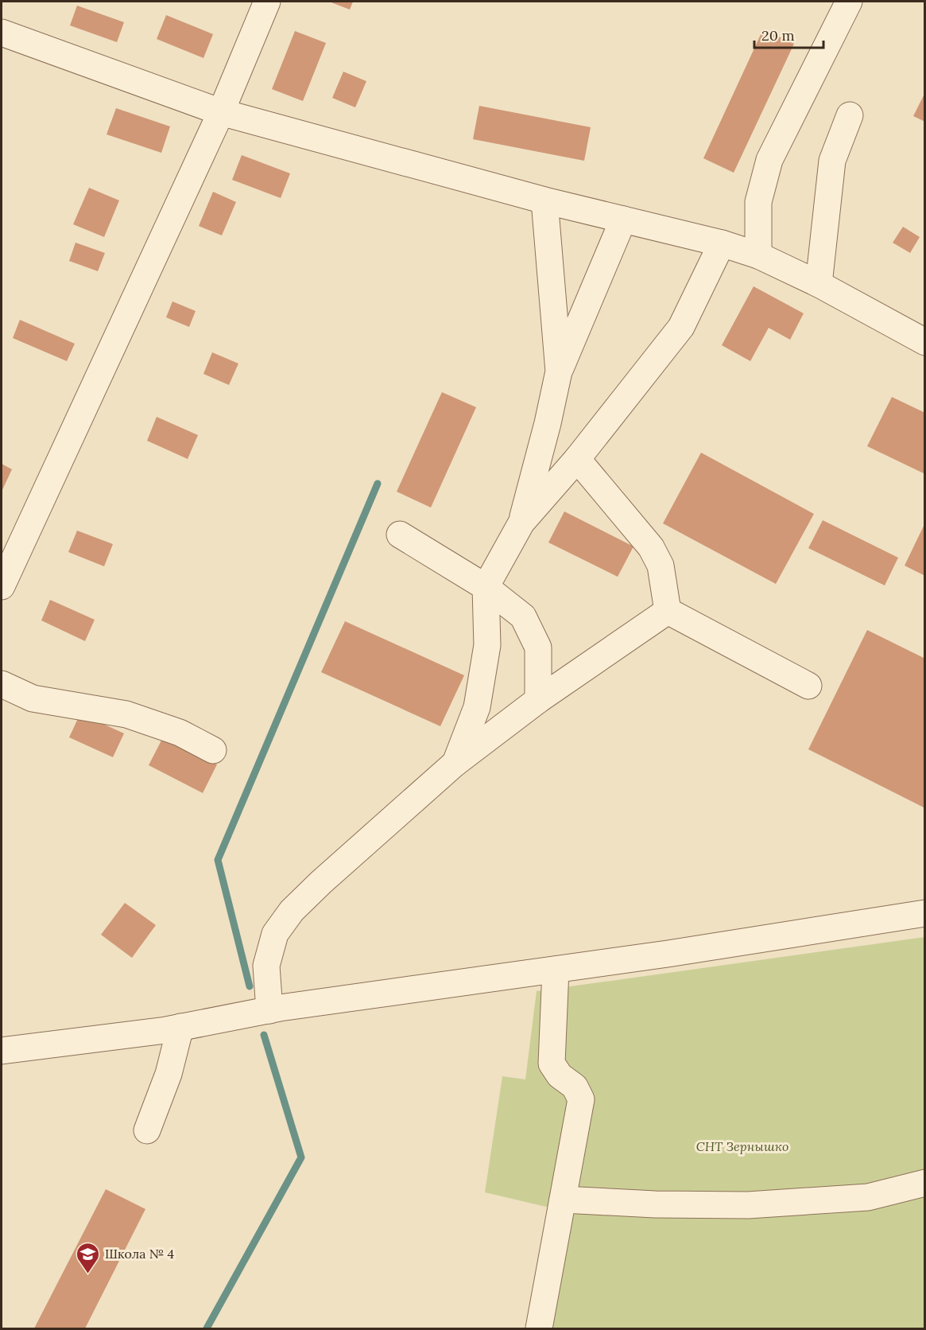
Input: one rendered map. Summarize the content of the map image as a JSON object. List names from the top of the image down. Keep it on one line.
{"parks":["СНТ Зернышко"],"places":{"school or university":["Школа № 4"]},"scale_bar":"20 m"}
